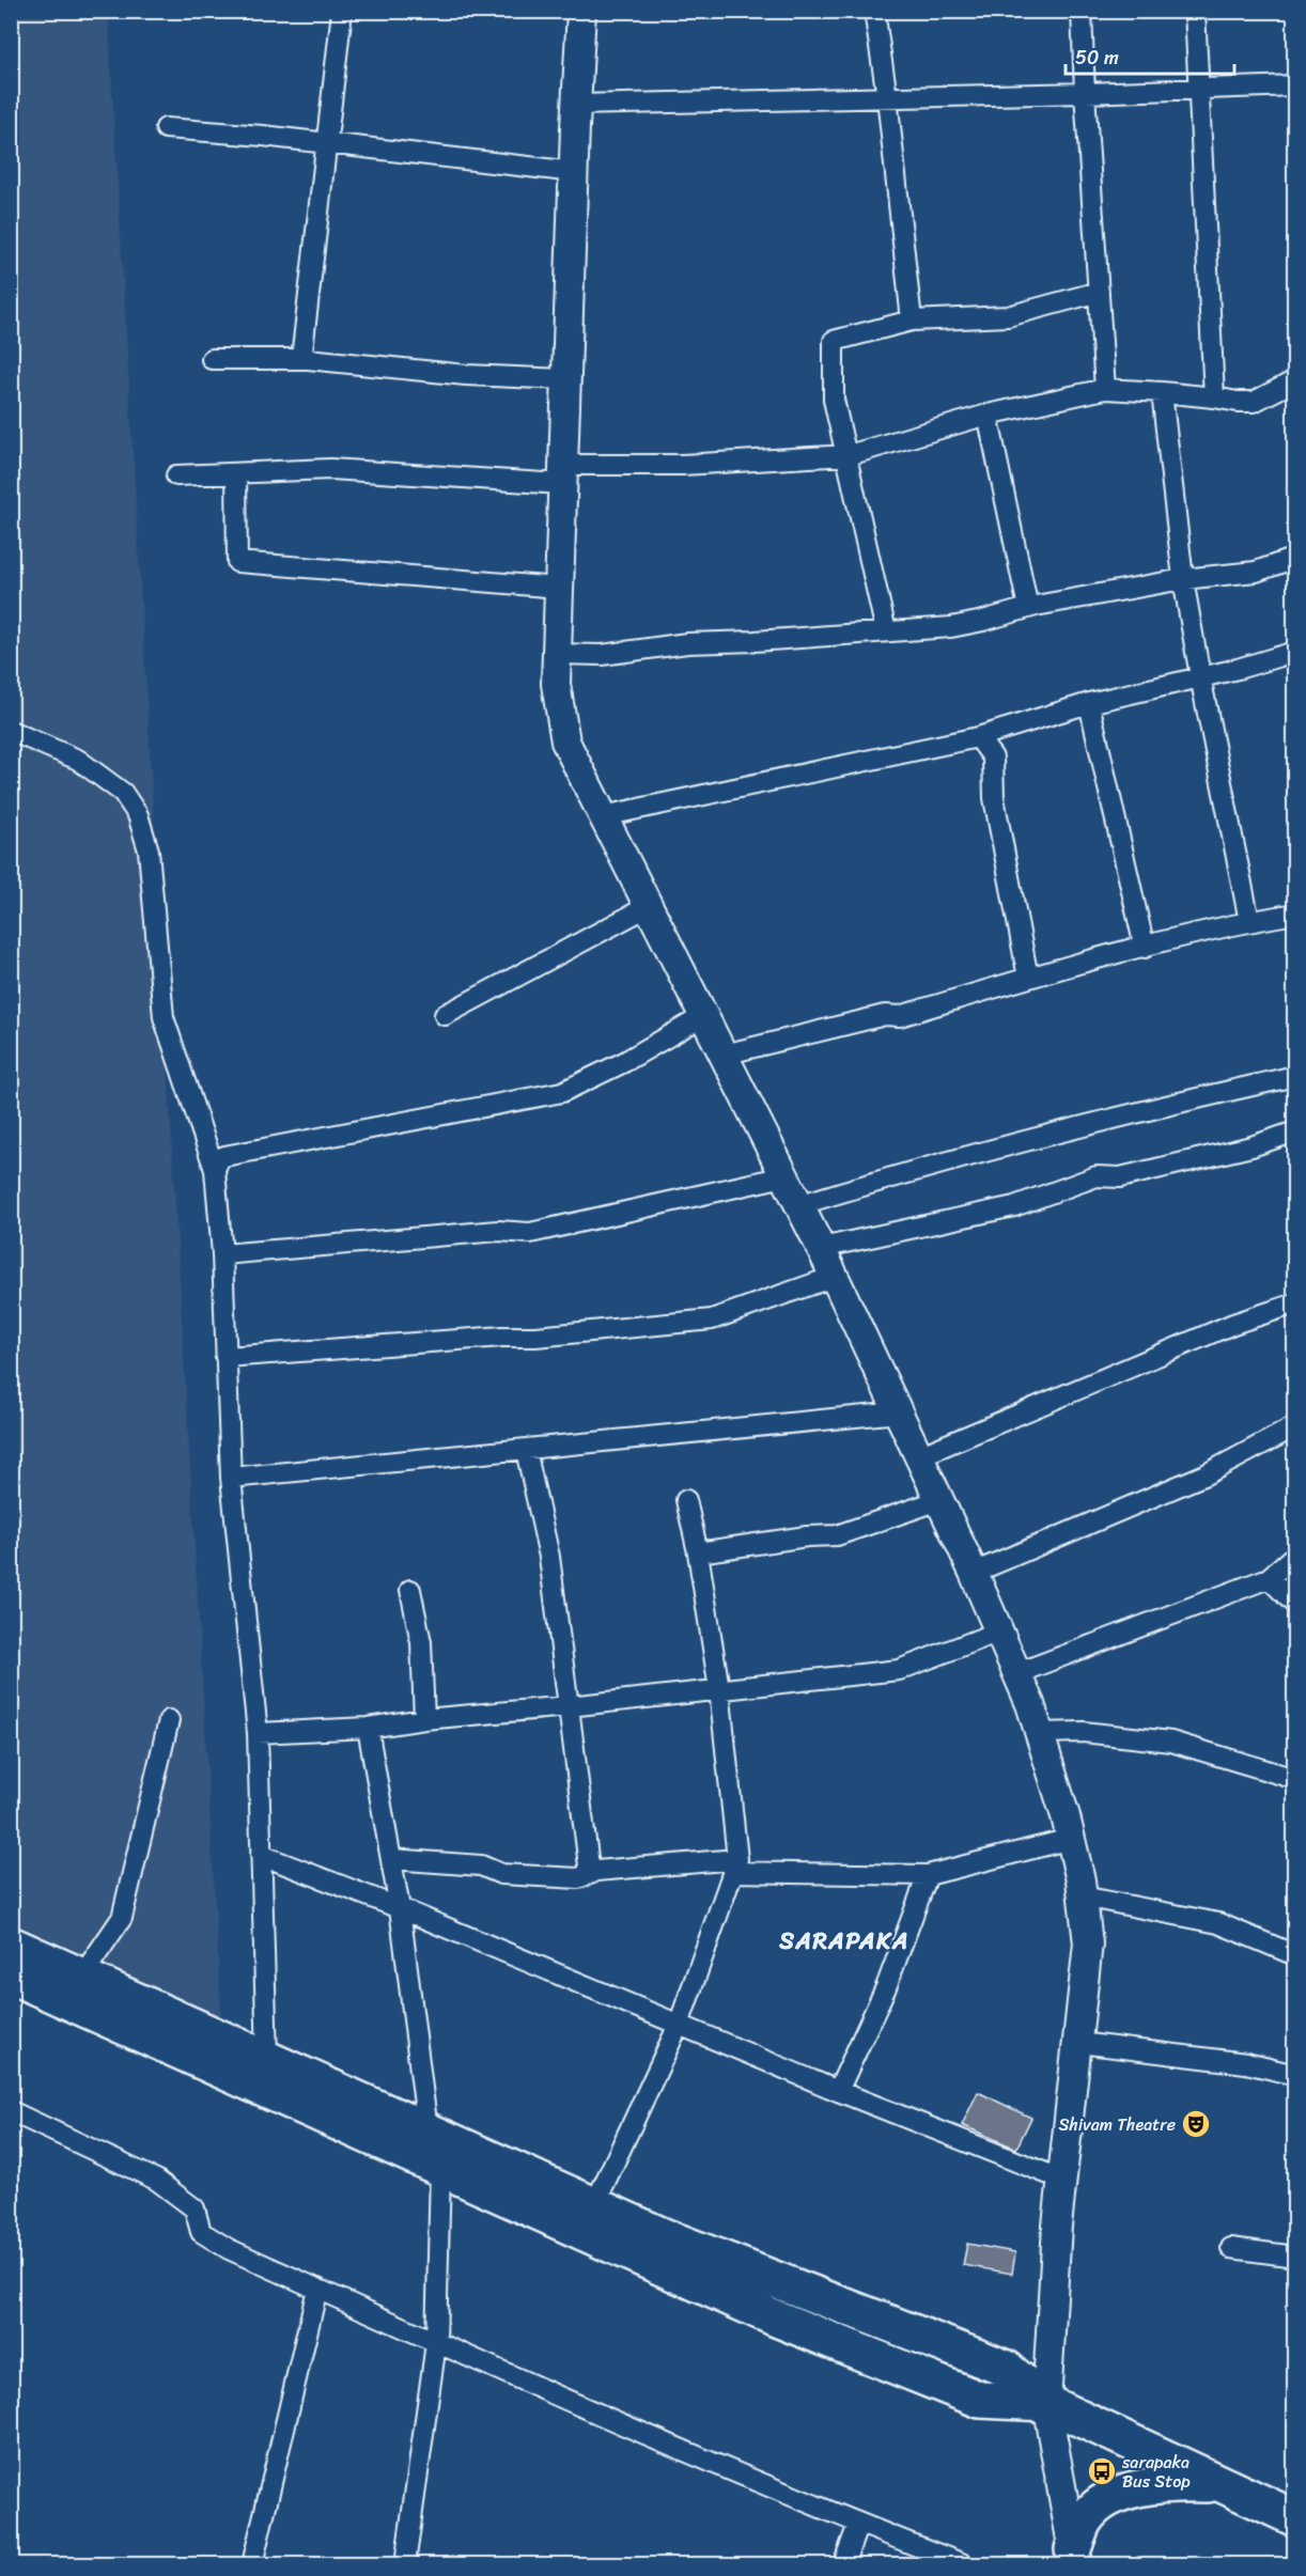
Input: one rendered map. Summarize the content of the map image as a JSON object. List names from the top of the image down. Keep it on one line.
{"districts":["SARAPAKA"],"places":{"theatre":["Shivam Theatre"],"bus stop":["sarapaka Bus Stop"]},"scale_bar":"50 m"}
